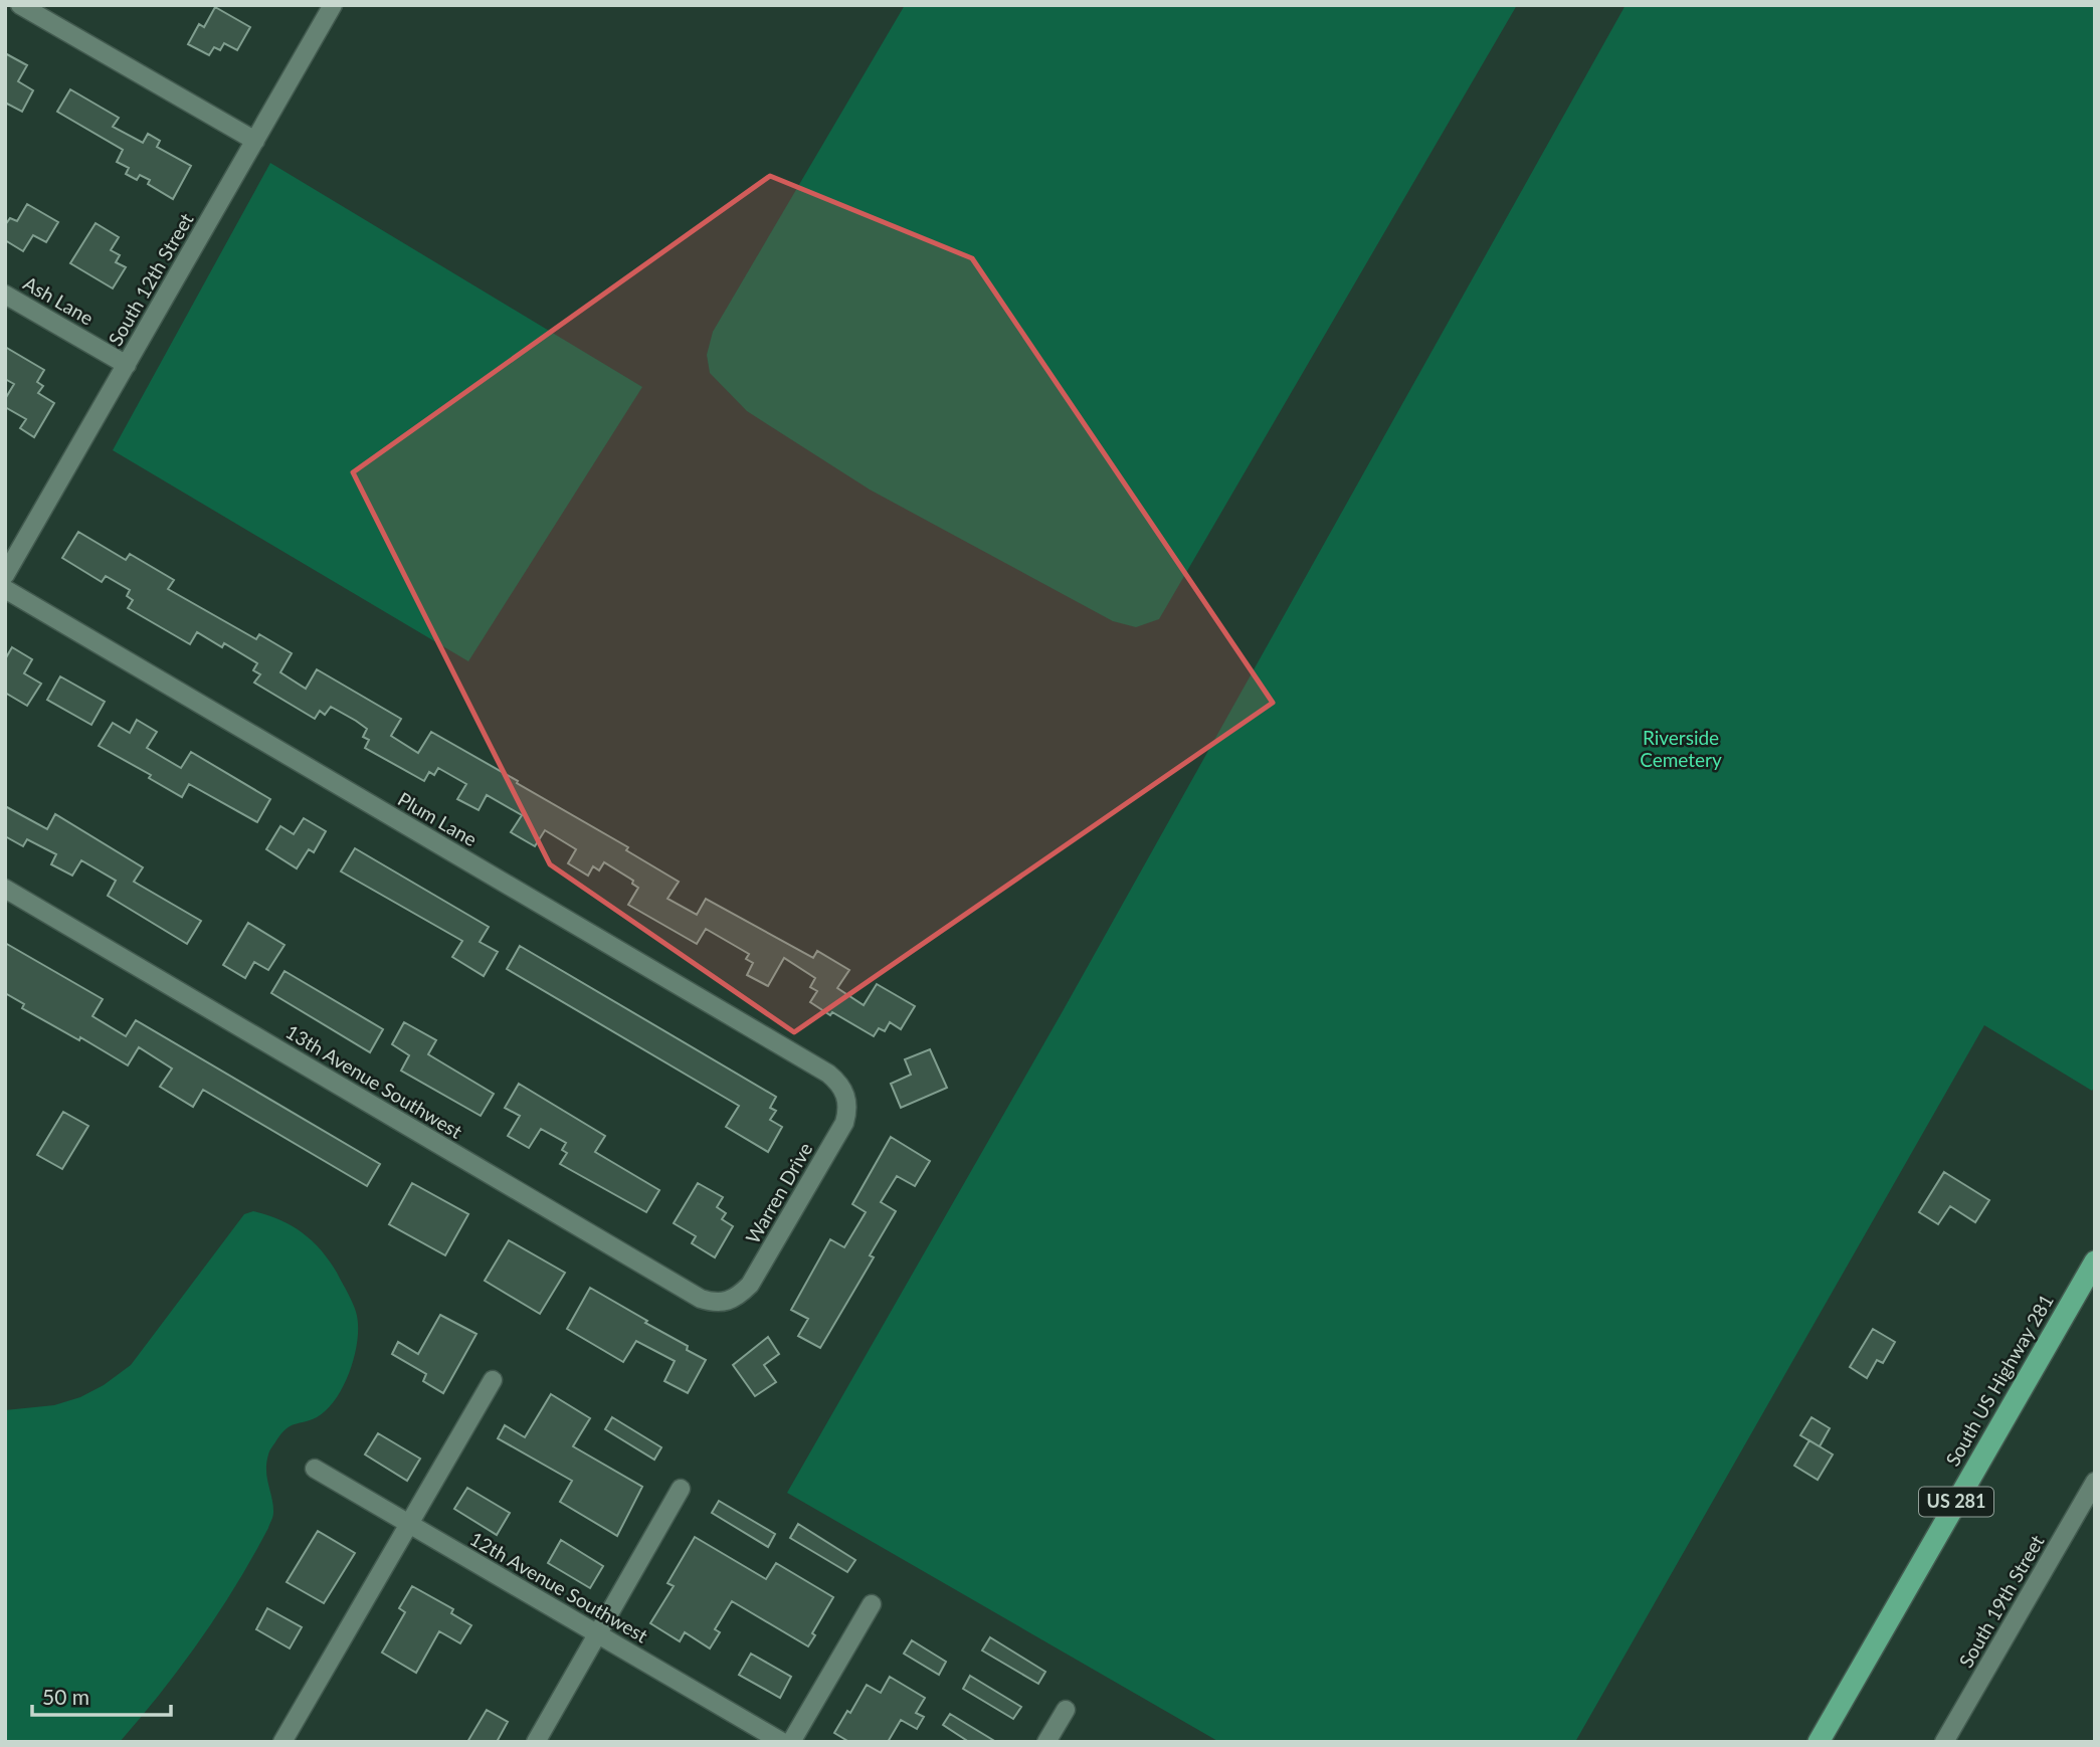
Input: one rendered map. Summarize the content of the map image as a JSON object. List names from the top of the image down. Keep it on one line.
{"streets":{"highway":["South US Highway 281","US 281"],"street":["South 12th Street","Ash Lane","Plum Lane","13th Avenue Southwest","Warren Drive","12th Avenue Southwest","South 19th Street"]},"crossings":[["South 12th Street","Ash Lane"],["Plum Lane","Warren Drive"],["13th Avenue Southwest","Warren Drive"]],"parks":["Riverside Cemetery"],"scale_bar":"50 m"}
